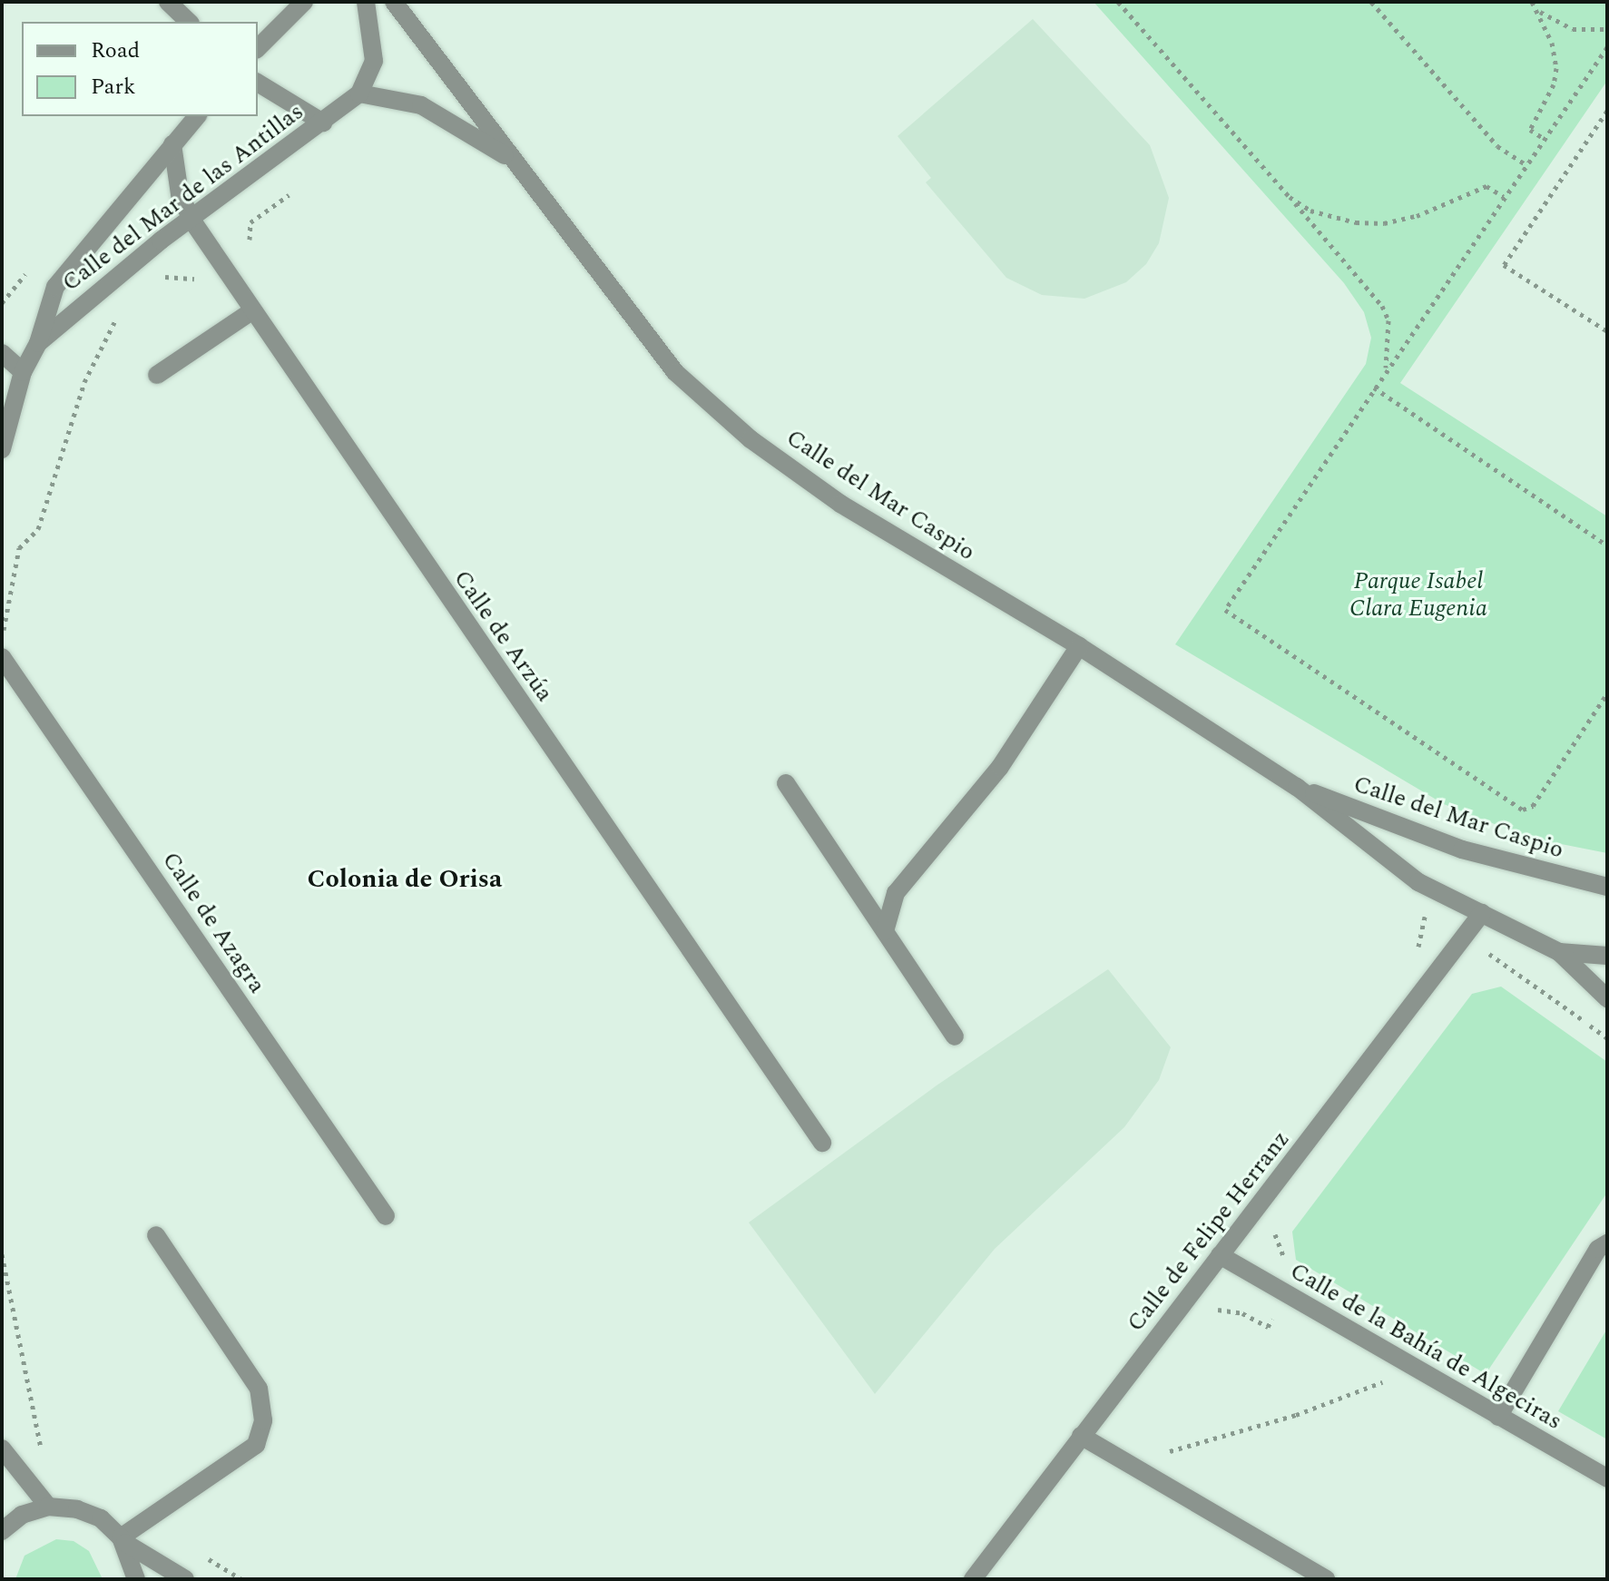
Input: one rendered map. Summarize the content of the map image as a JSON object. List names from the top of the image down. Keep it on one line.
{"streets":{"street":["Calle del Mar de las Antillas","Calle del Mar Caspio","Calle de Arzúa","Calle de Azagra","Calle de Felipe Herranz","Calle de la Bahía de Algeciras"]},"crossings":[["Calle del Mar de las Antillas","Calle del Mar Caspio"],["Calle del Mar de las Antillas","Calle de Arzúa"],["Calle del Mar Caspio","Calle de Felipe Herranz"],["Calle de Felipe Herranz","Calle de la Bahía de Algeciras"]],"districts":["Colonia de Orisa"],"parks":["Parque Isabel Clara Eugenia"],"legend":["Road","Park"]}
